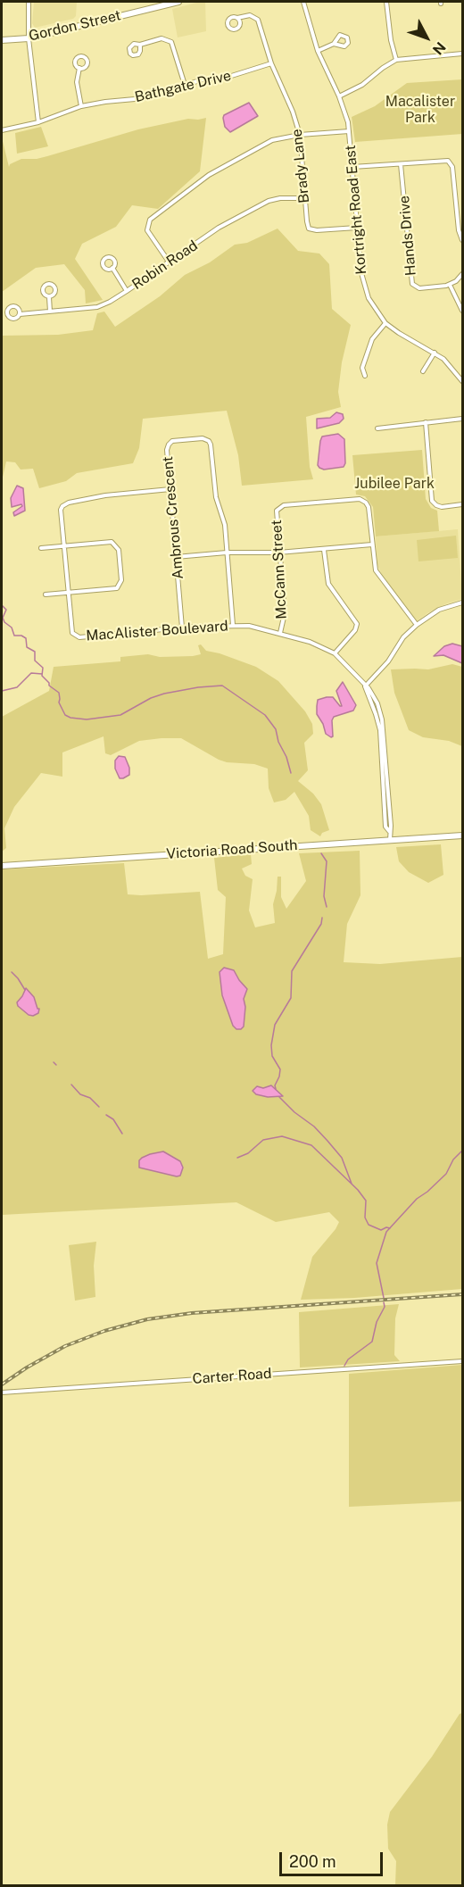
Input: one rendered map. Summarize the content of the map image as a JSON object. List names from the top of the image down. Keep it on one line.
{"streets":{"main road":["Gordon Street","Victoria Road South"],"street":["Bathgate Drive","Brady Lane","Kortright Road East","Hands Drive","Robin Road","Ambrous Crescent","McCann Street","MacAlister Boulevard","Carter Road"]},"crossings":[["Bathgate Drive","Brady Lane"],["Brady Lane","Kortright Road East"],["Brady Lane","Robin Road"],["Ambrous Crescent","MacAlister Boulevard"],["McCann Street","MacAlister Boulevard"],["MacAlister Boulevard","Victoria Road South"]],"parks":["Macalister Park","Jubilee Park"],"scale_bar":"200 m","north":"bottom right"}
